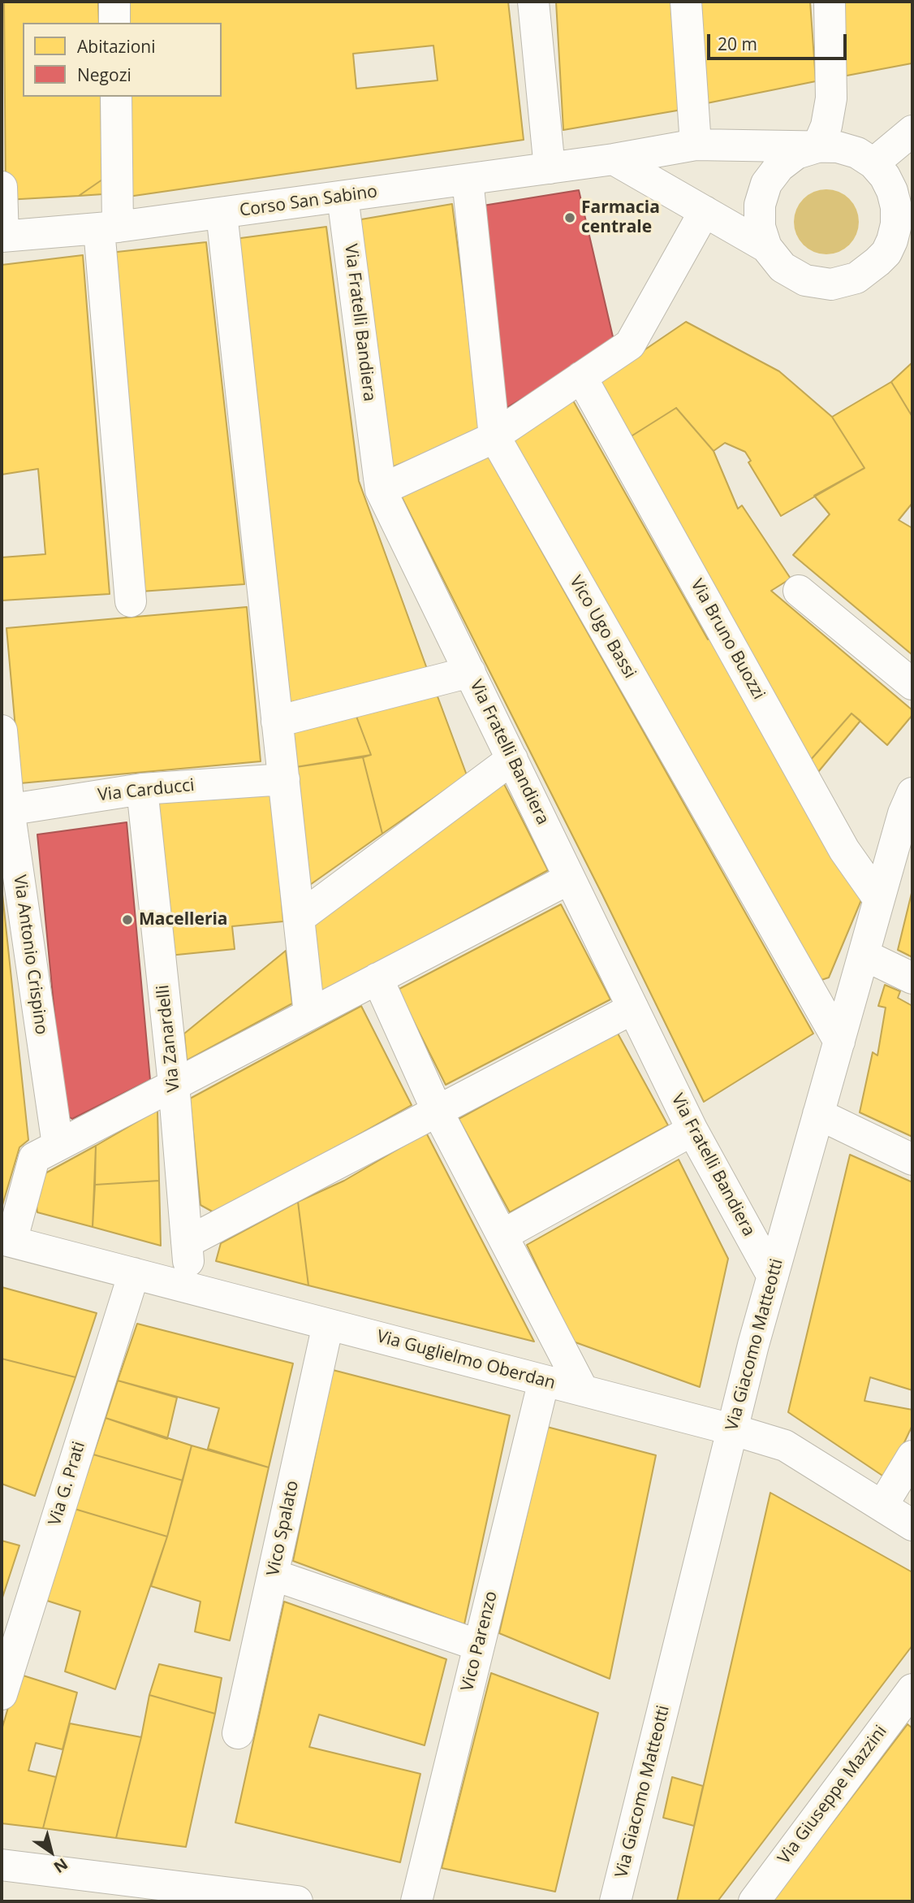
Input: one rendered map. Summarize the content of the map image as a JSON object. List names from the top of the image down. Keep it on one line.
{"streets":{"street":["Corso San Sabino","Via Fratelli Bandiera","Vico Ugo Bassi","Via Bruno Buozzi","Via Carducci","Via Antonio Crispino","Via Zanardelli","Via Giacomo Matteotti","Via Guglielmo Oberdan","Via G. Prati","Vico Spalato","Vico Parenzo","Via Giuseppe Mazzini"]},"crossings":[["Corso San Sabino","Via Fratelli Bandiera"],["Corso San Sabino","Vico Ugo Bassi"],["Via Fratelli Bandiera","Via Giacomo Matteotti"],["Vico Ugo Bassi","Via Giacomo Matteotti"],["Via Bruno Buozzi","Via Giacomo Matteotti"],["Via Carducci","Via Antonio Crispino"],["Via Carducci","Via Zanardelli"],["Via Zanardelli","Via Guglielmo Oberdan"],["Via Giacomo Matteotti","Via Guglielmo Oberdan"],["Via Guglielmo Oberdan","Via G. Prati"],["Via Guglielmo Oberdan","Vico Spalato"],["Via Guglielmo Oberdan","Vico Parenzo"]],"places":["Farmacia centrale","Macelleria"],"legend":["Abitazioni","Negozi"],"scale_bar":"20 m","north":"bottom right"}
